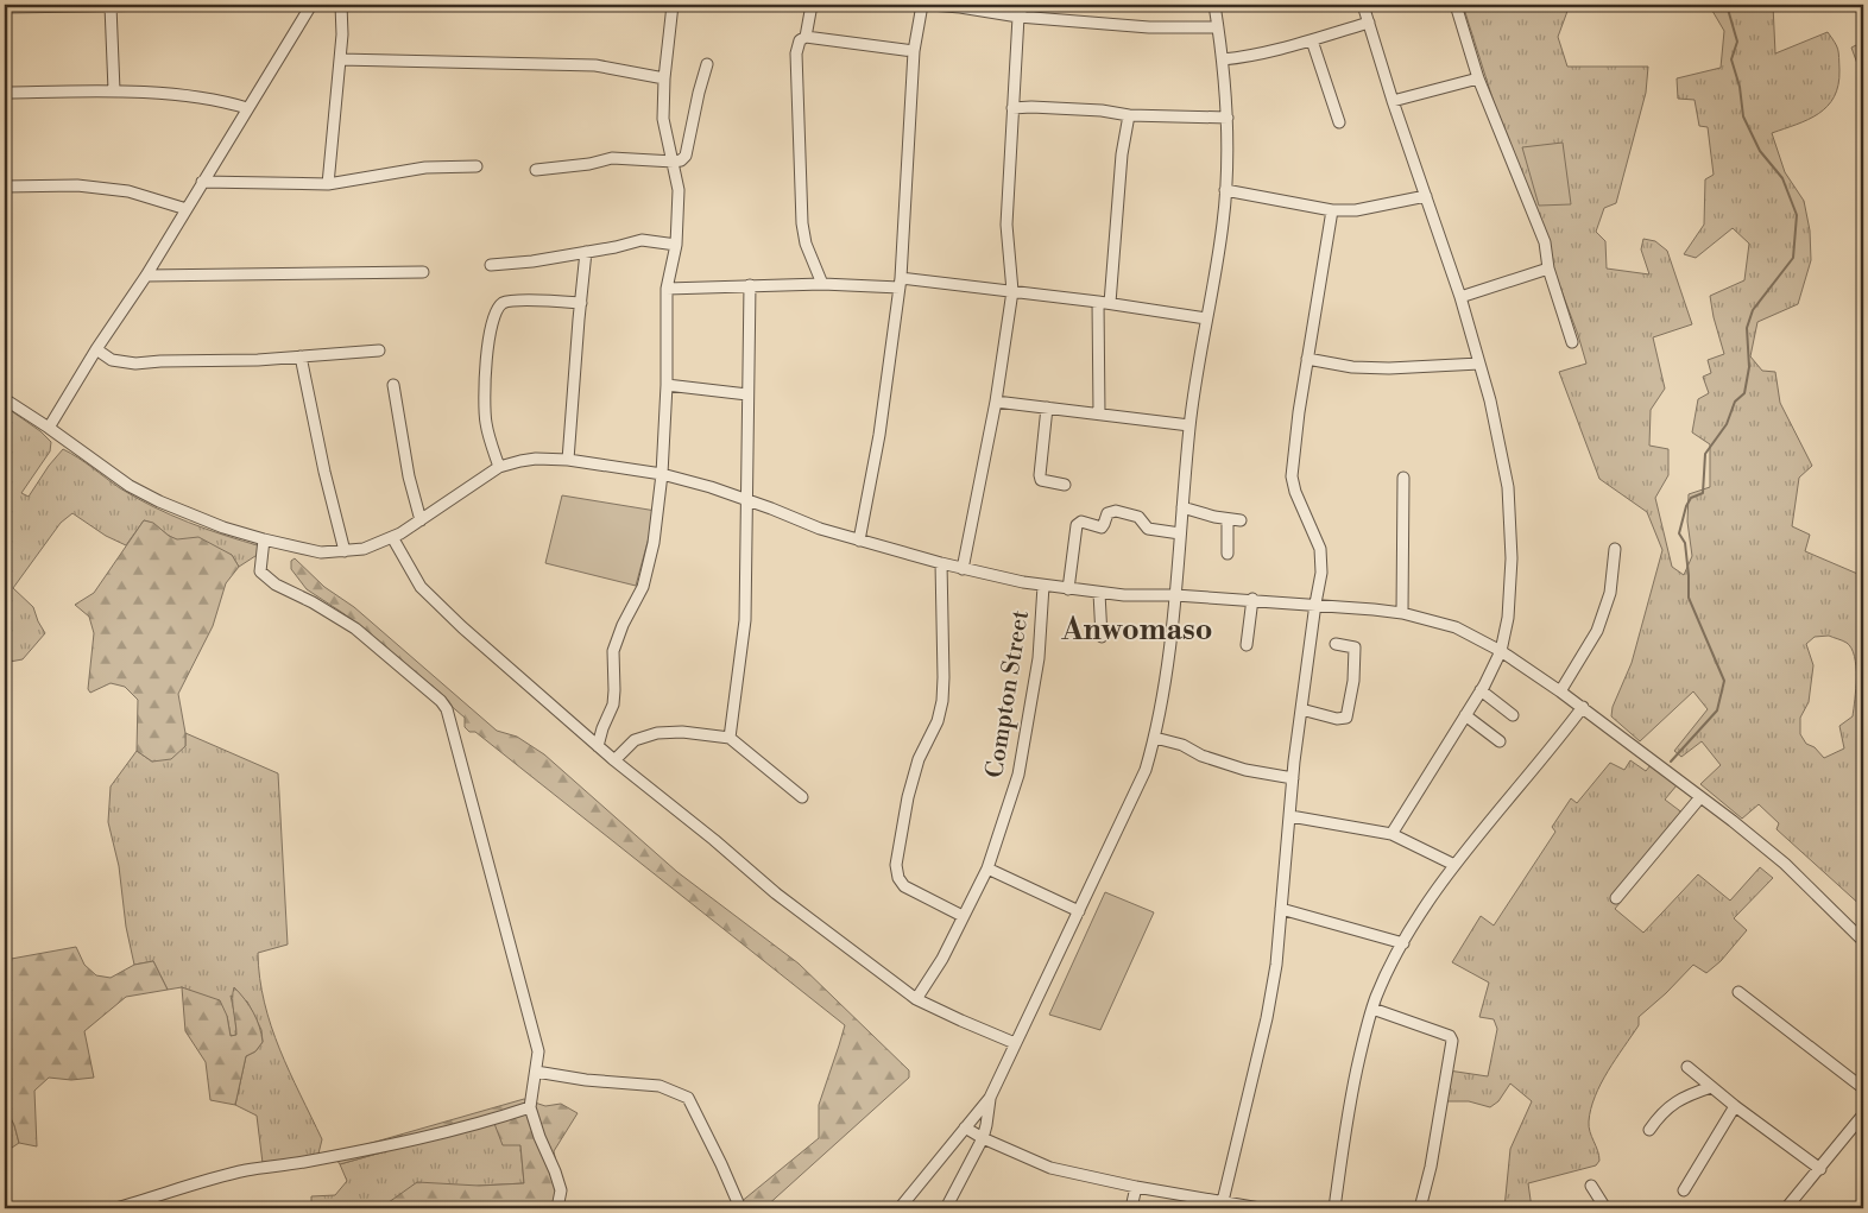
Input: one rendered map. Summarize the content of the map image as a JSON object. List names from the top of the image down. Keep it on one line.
{"streets":{"street":["Compton Street"]},"districts":["Anwomaso"]}
